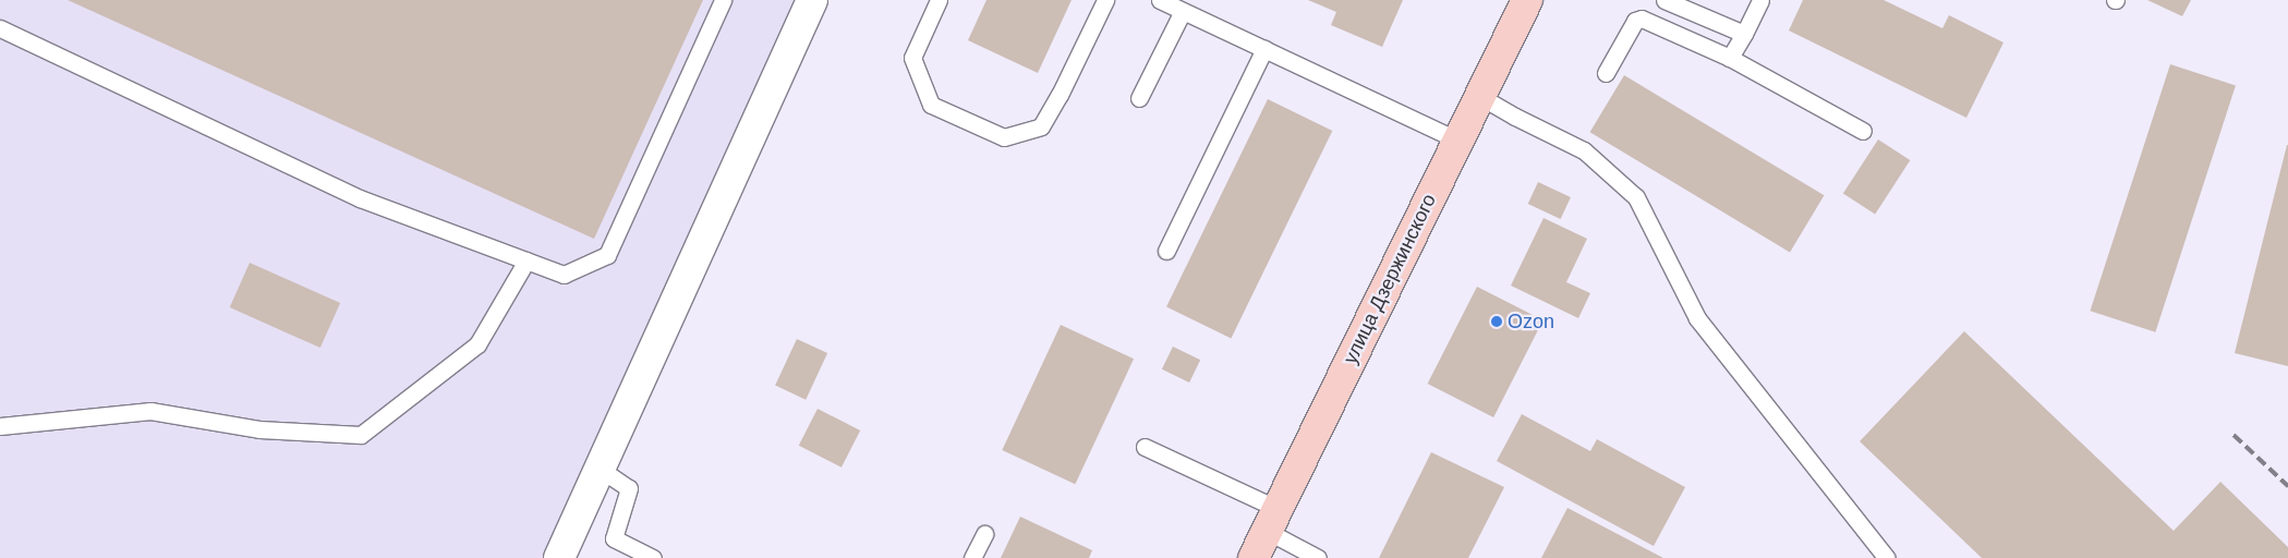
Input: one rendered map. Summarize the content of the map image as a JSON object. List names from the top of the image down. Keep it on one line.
{"streets":{"main road":["улица Дзержинского"]},"places":["Ozon"]}
